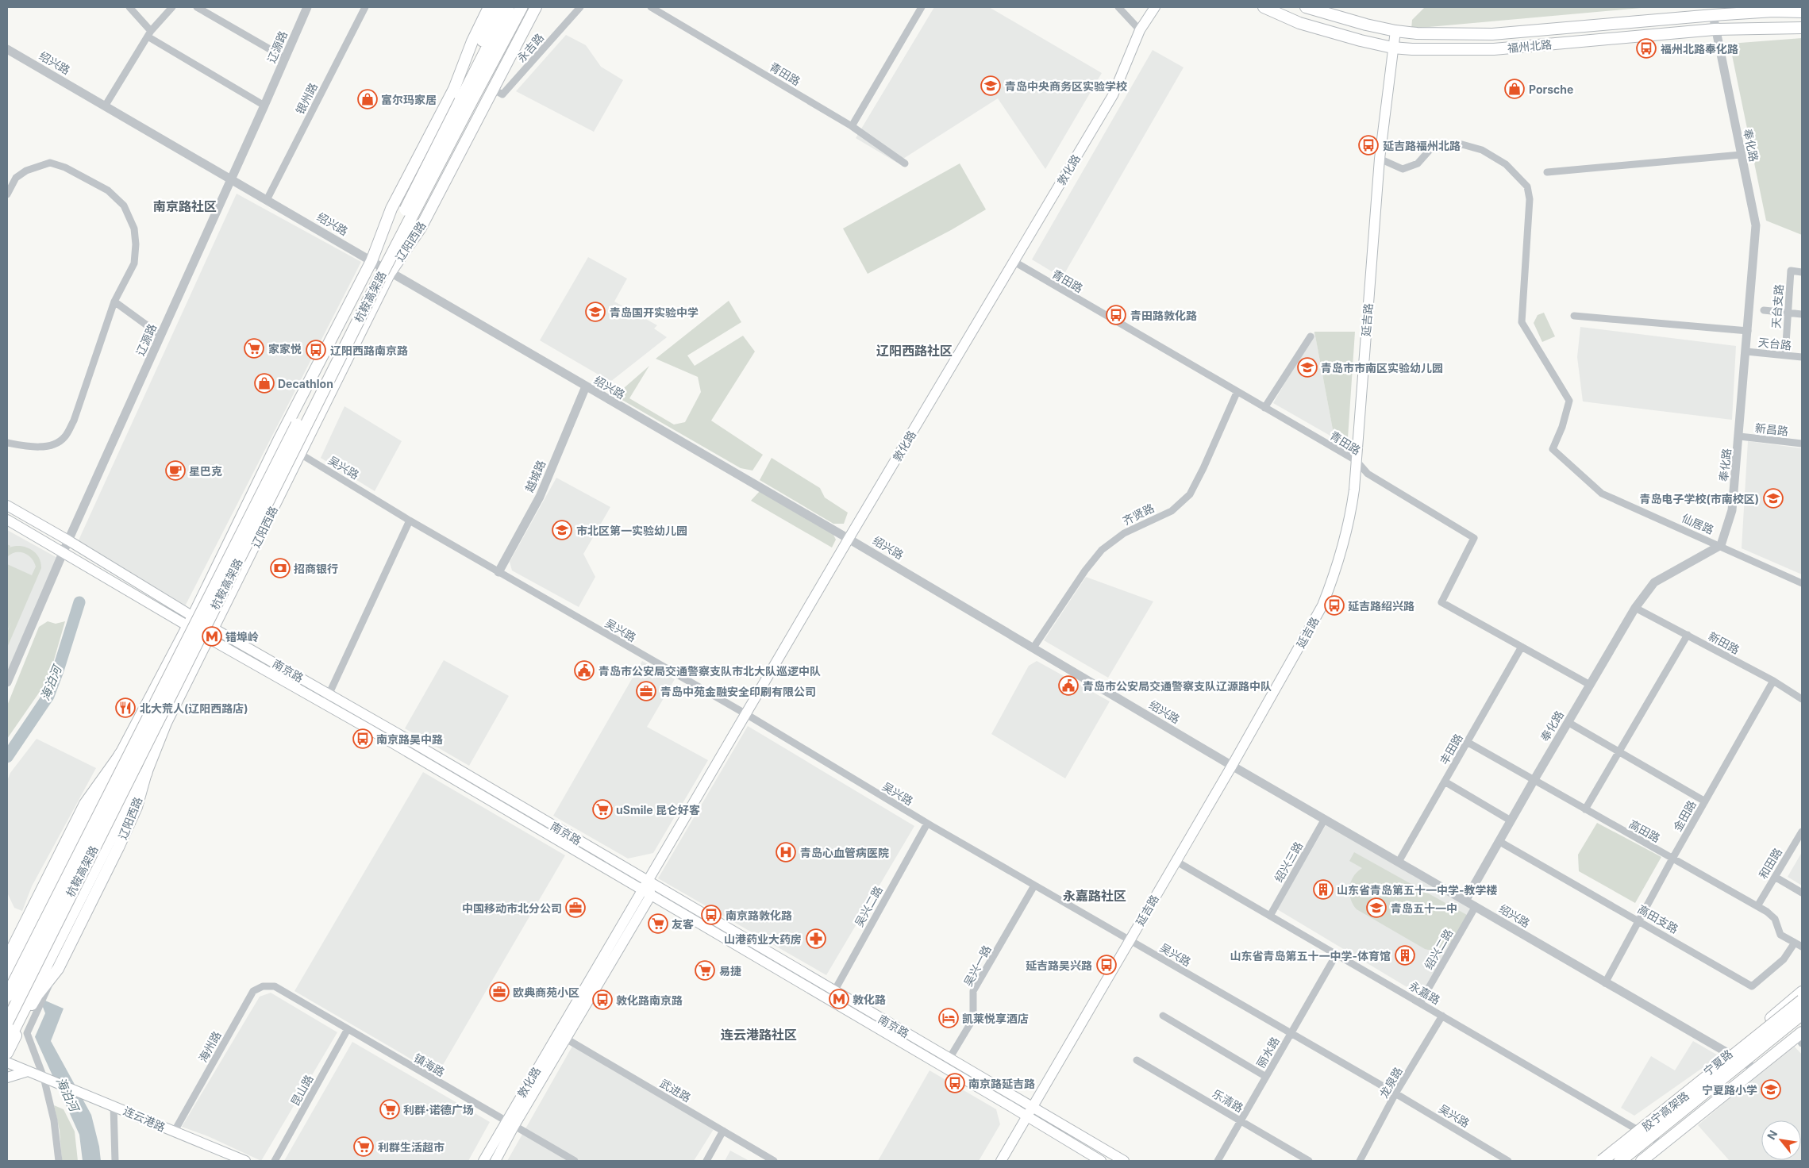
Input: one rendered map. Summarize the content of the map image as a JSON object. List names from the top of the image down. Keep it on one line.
{"streets":{"highway":["杭鞍高架路","胶宁高架路"],"main road":["福州北路","敦化路","辽阳西路","延吉路","南京路","宁夏路","连云港路"],"street":["辽源路","永吉路","绍兴路","青田路","银州路","奉化路","天台支路","天台路","新昌路","吴兴路","越城路","齐贤路","仙居路","新田路","丰田路","金田路","高田路","绍兴三路","和田路","吴兴二路","高田支路","绍兴二路","吴兴一路","永嘉路","海州路","丽水路","镇海路","龙泉路","昆山路","武进路","乐清路"]},"crossings":[["福州北路","奉化路"],["福州北路","延吉路"],["辽源路","绍兴路"],["辽源路","南京路"],["永吉路","辽阳西路"],["绍兴路","银州路"],["绍兴路","奉化路"],["绍兴路","敦化路"],["绍兴路","辽阳西路"],["绍兴路","延吉路"],["绍兴路","越城路"],["绍兴路","齐贤路"],["绍兴路","丰田路"],["绍兴路","金田路"],["绍兴路","绍兴三路"],["绍兴路","绍兴二路"],["绍兴路","宁夏路"],["青田路","奉化路"],["青田路","敦化路"],["青田路","延吉路"],["青田路","齐贤路"],["青田路","丰田路"],["奉化路","天台路"],["奉化路","新昌路"],["奉化路","仙居路"],["奉化路","新田路"],["奉化路","高田路"],["奉化路","高田支路"],["敦化路","吴兴路"],["敦化路","南京路"],["敦化路","镇海路"],["敦化路","武进路"],["辽阳西路","吴兴路"],["辽阳西路","南京路"],["天台支路","天台路"],["延吉路","吴兴路"],["延吉路","仙居路"],["延吉路","南京路"],["延吉路","永嘉路"],["吴兴路","越城路"],["吴兴路","吴兴二路"],["吴兴路","吴兴一路"],["吴兴路","丽水路"],["吴兴路","龙泉路"],["新田路","金田路"],["南京路","吴兴二路"],["南京路","吴兴一路"],["丰田路","高田路"],["金田路","高田路"],["金田路","高田支路"],["高田路","和田路"],["高田路","高田支路"],["绍兴三路","永嘉路"],["绍兴二路","永嘉路"],["永嘉路","丽水路"],["永嘉路","宁夏路"],["永嘉路","龙泉路"],["海州路","镇海路"],["海州路","连云港路"],["丽水路","乐清路"],["镇海路","昆山路"]],"districts":["南京路社区","辽阳西路社区","永嘉路社区","连云港路社区"],"water":["海泊河"],"places":{"bus stop":["福州北路奉化路","延吉路福州北路","青田路敦化路","辽阳西路南京路","延吉路绍兴路","南京路吴中路","南京路敦化路","延吉路吴兴路","敦化路南京路","南京路延吉路"],"school or university":["青岛中央商务区实验学校","青岛国开实验中学","青岛市市南区实验幼儿园","青岛电子学校(市南校区)","市北区第一实验幼儿园","青岛五十一中","宁夏路小学"],"shop":["Porsche","富尔玛家居","Decathlon"],"supermarket":["家家悦","uSmile 昆仑好客","友客","易捷","利群·诺德广场","利群生活超市"],"cafe":["星巴克"],"bank":["招商银行"],"metro station":["错埠岭","敦化路"],"public building":["青岛市公安局交通警察支队市北大队巡逻中队","青岛市公安局交通警察支队辽源路中队"],"office":["青岛中苑金融安全印刷有限公司","中国移动市北分公司","欧典商苑小区"],"restaurant":["北大荒人(辽阳西路店)"],"hospital":["青岛心血管病医院"],"building":["山东省青岛第五十一中学-教学楼","山东省青岛第五十一中学-体育馆"],"pharmacy":["山港药业大药房"],"hotel":["凯莱悦享酒店"]},"north":"top left"}
